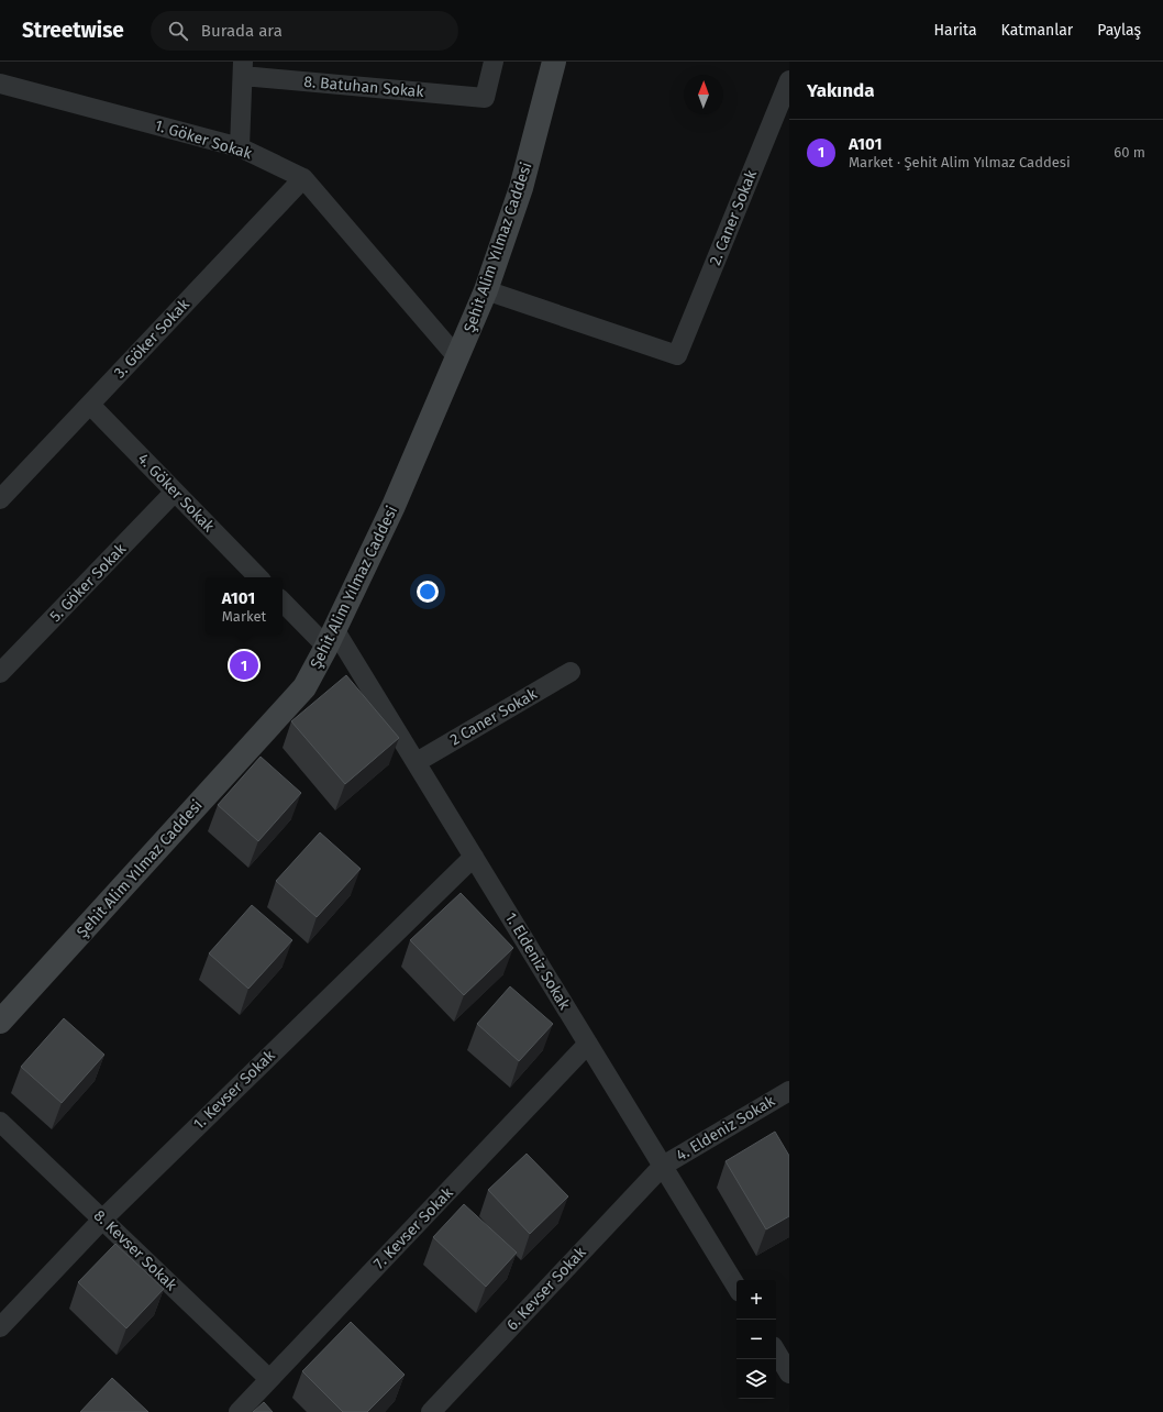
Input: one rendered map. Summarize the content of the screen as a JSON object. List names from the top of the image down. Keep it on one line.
{"streets":{"street":["8. Batuhan Sokak","1. Göker Sokak","2. Caner Sokak","Şehit Alim Yılmaz Caddesi","3. Göker Sokak","4. Göker Sokak","5. Göker Sokak","2 Caner Sokak","1. Eldeniz Sokak","1. Kevser Sokak","4. Eldeniz Sokak","7. Kevser Sokak","8. Kevser Sokak","6. Kevser Sokak"]},"crossings":[["1. Göker Sokak","Şehit Alim Yılmaz Caddesi"],["1. Göker Sokak","3. Göker Sokak"],["2. Caner Sokak","Şehit Alim Yılmaz Caddesi"],["Şehit Alim Yılmaz Caddesi","1. Eldeniz Sokak"],["3. Göker Sokak","4. Göker Sokak"],["4. Göker Sokak","5. Göker Sokak"],["2 Caner Sokak","1. Eldeniz Sokak"],["1. Eldeniz Sokak","1. Kevser Sokak"],["1. Eldeniz Sokak","4. Eldeniz Sokak"],["1. Eldeniz Sokak","7. Kevser Sokak"],["1. Eldeniz Sokak","6. Kevser Sokak"],["1. Kevser Sokak","8. Kevser Sokak"],["4. Eldeniz Sokak","6. Kevser Sokak"],["7. Kevser Sokak","8. Kevser Sokak"]],"north":"top","page":{"header":"Streetwise","search":"Burada ara","nav":["Harita","Katmanlar","Paylaş"],"heading":"Yakında","list":[{"mark":"1","name":"A101","note":"Market · Şehit Alim Yılmaz Caddesi","value":"60 m"}],"popup":["A101","Market"],"pins":"1","map_buttons":["+","−"]}}
